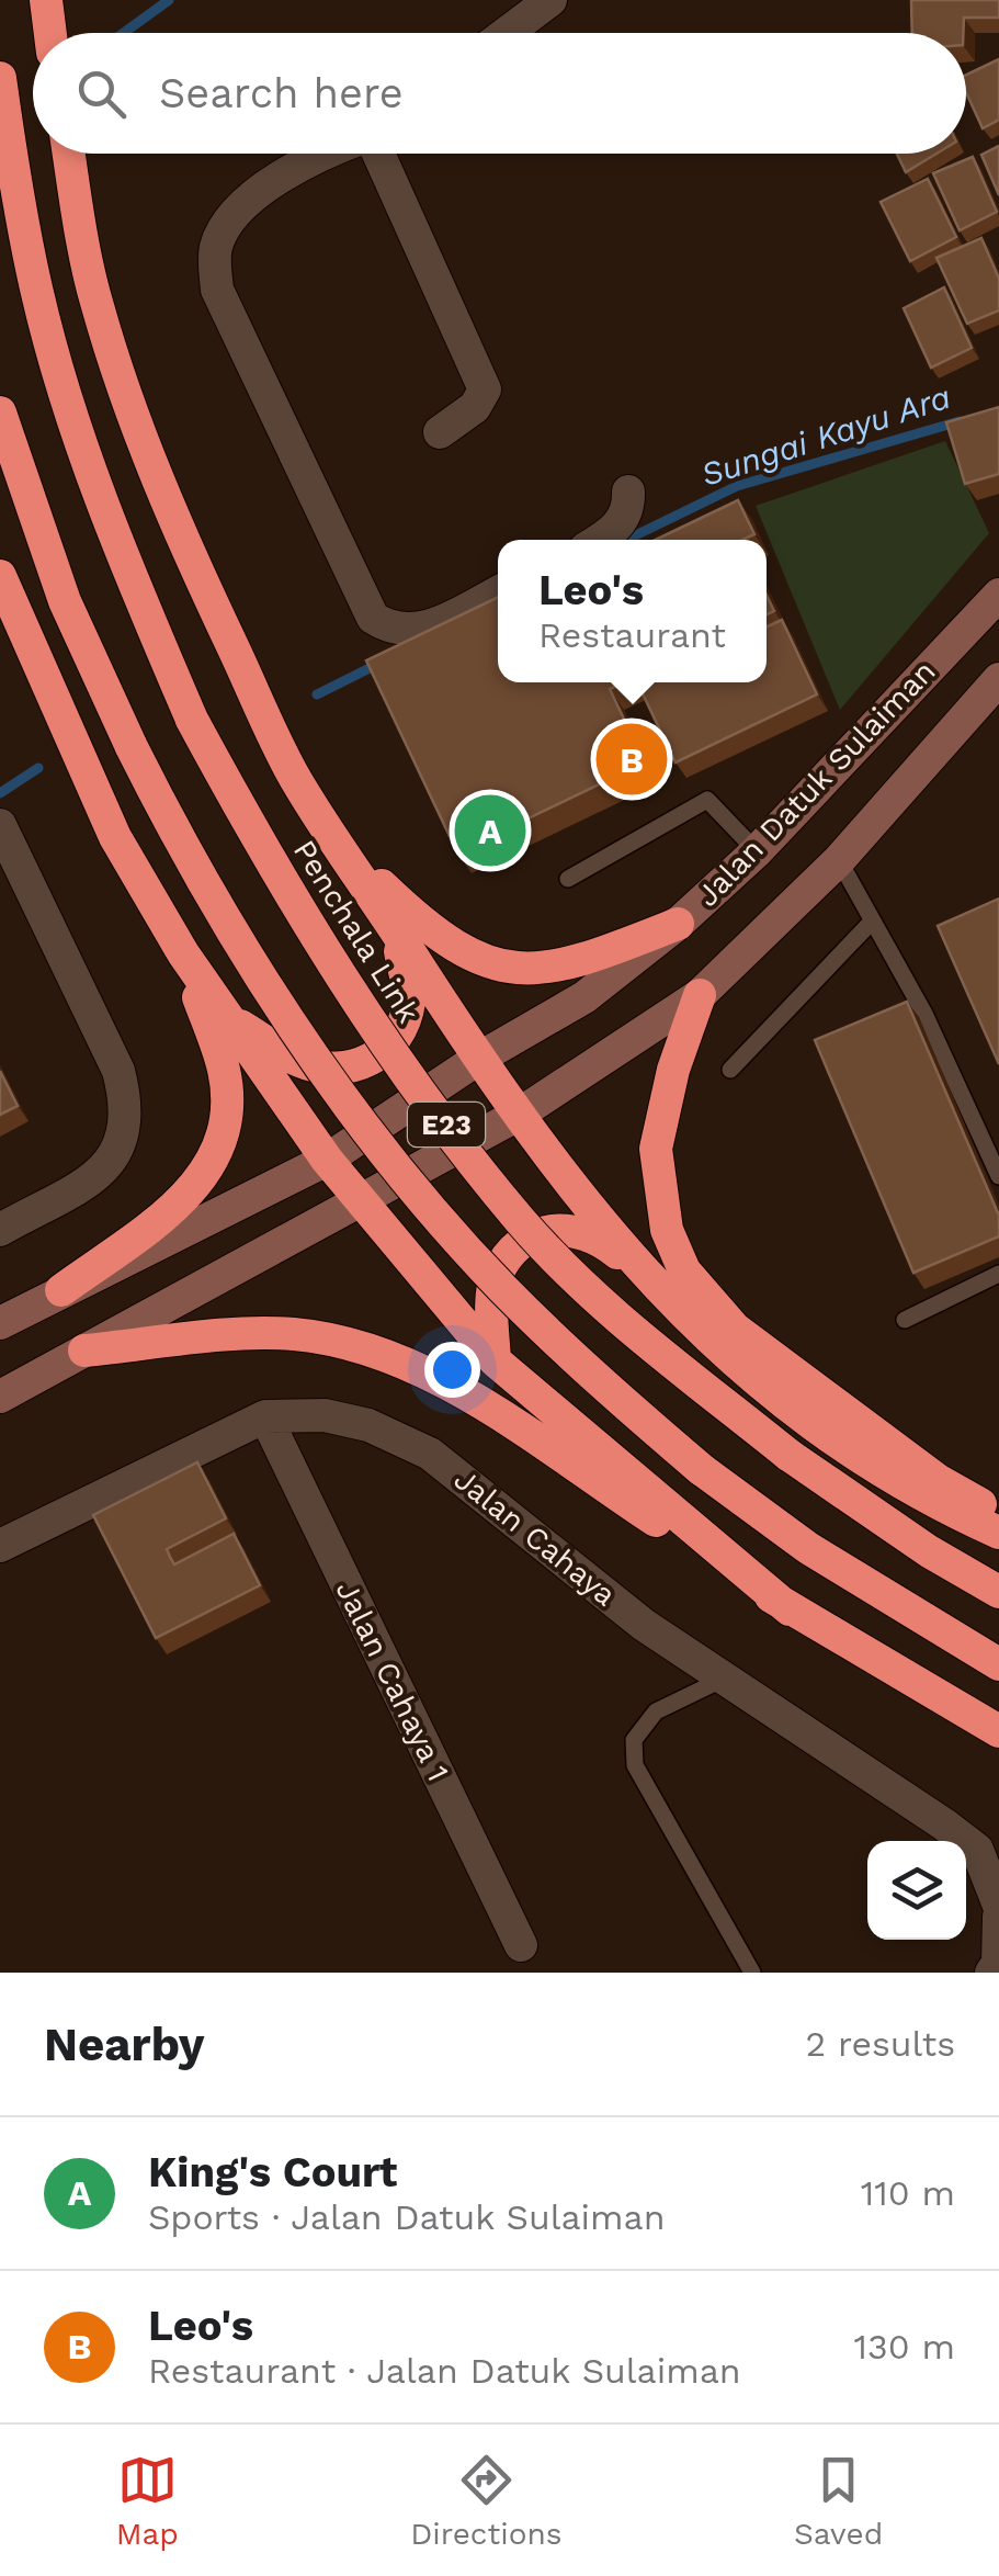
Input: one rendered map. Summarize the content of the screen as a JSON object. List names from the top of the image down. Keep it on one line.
{"streets":{"highway":["Penchala Link","E23"],"street":["Jalan Datuk Sulaiman","Jalan Cahaya","Jalan Cahaya 1"]},"crossings":[["Jalan Cahaya","Jalan Cahaya 1"]],"water":["Sungai Kayu Ara"],"page":{"search":"Search here","popup":["Leo's","Restaurant"],"pins":["B","A"],"heading":["Nearby","2 results"],"list":[{"mark":"A","name":"King's Court","note":"Sports · Jalan Datuk Sulaiman","value":"110 m"},{"mark":"B","name":"Leo's","note":"Restaurant · Jalan Datuk Sulaiman","value":"130 m"}],"nav":["Map","Directions","Saved"]}}
